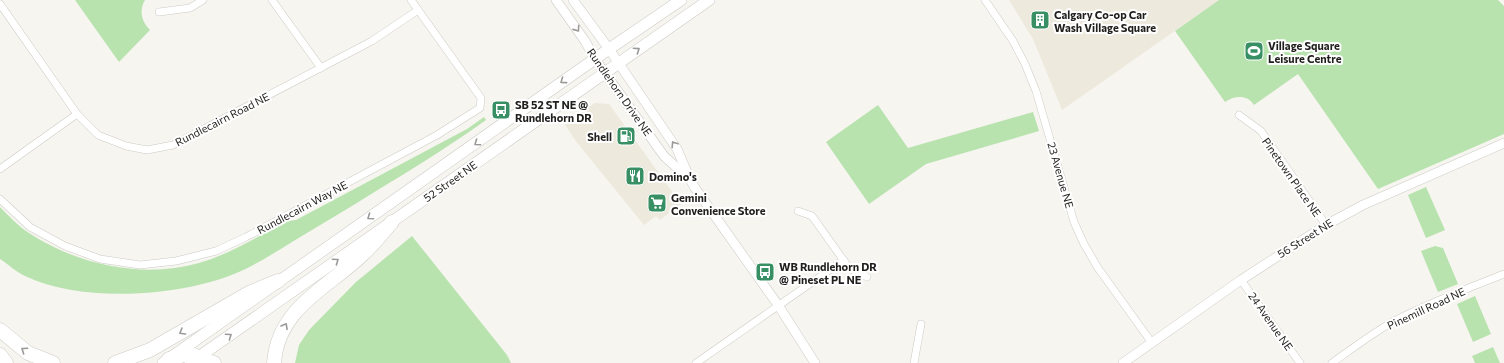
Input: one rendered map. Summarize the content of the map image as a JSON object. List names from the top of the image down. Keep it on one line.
{"streets":{"main road":["52 Street NE"],"street":["Rundlehorn Drive NE","Rundlecairn Road NE","23 Avenue NE","Pinetown Place NE","Rundlecairn Way NE","56 Street NE","Pinemill Road NE","24 Avenue NE"]},"crossings":[["Rundlehorn Drive NE","52 Street NE"],["Rundlecairn Road NE","Rundlecairn Way NE"],["23 Avenue NE","56 Street NE"],["Pinetown Place NE","56 Street NE"],["56 Street NE","24 Avenue NE"]],"places":{"building":["Calgary Co-op Car Wash Village Square"],"sports":["Village Square Leisure Centre"],"bus stop":["SB 52 ST NE @ Rundlehorn DR","WB Rundlehorn DR @ Pineset PL NE"],"fuel station":["Shell"],"restaurant":["Domino's"],"supermarket":["Gemini Convenience Store"]}}
